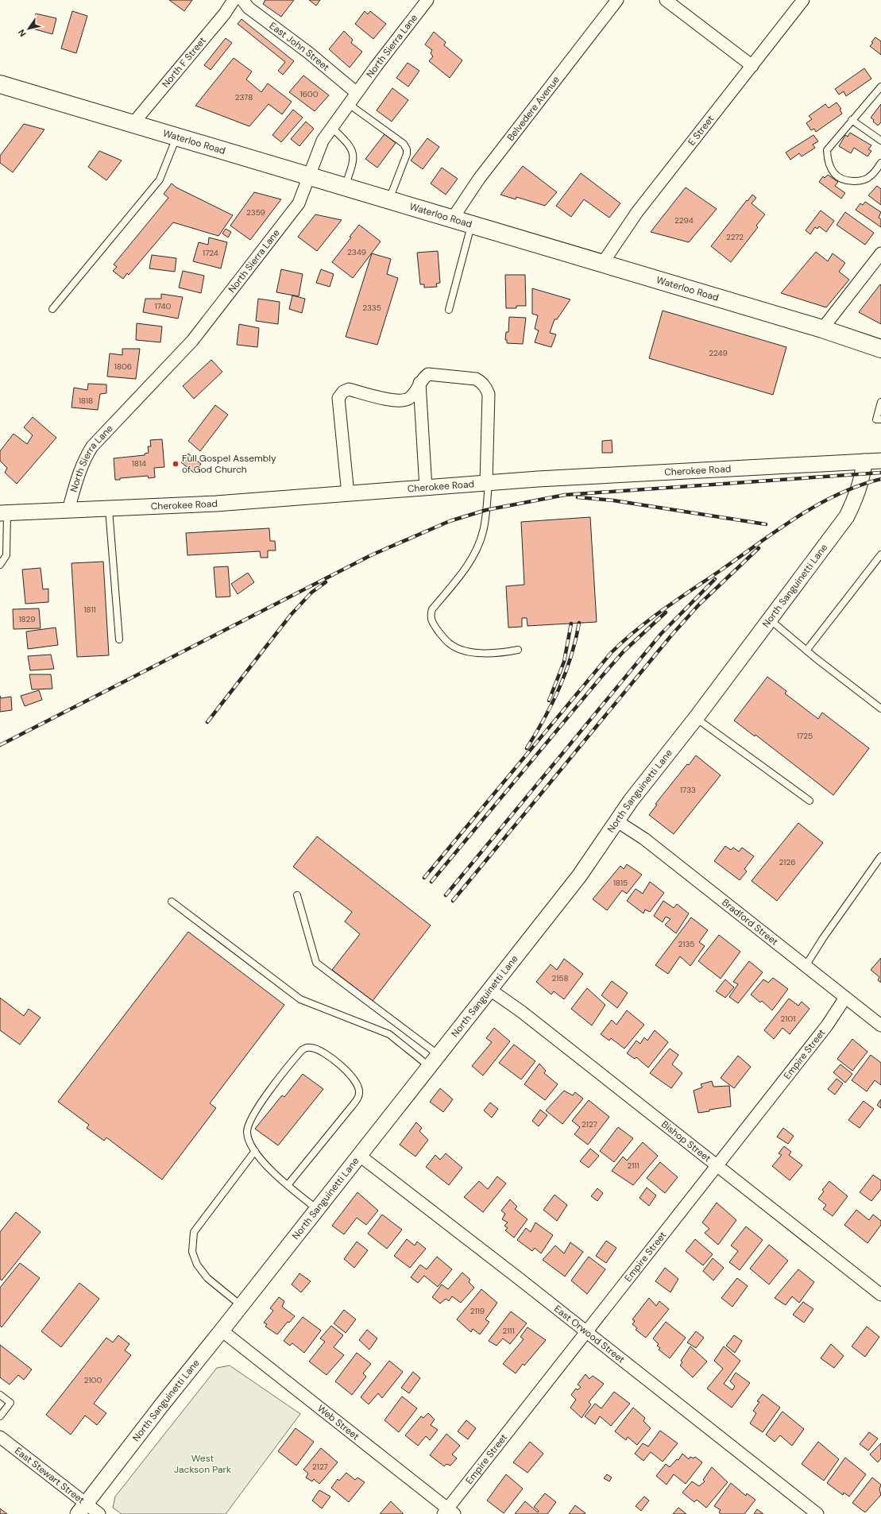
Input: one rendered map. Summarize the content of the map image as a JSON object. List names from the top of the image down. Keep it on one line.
{"streets":{"main road":["Waterloo Road"],"street":["North Sierra Lane","East John Street","North F Street","Belvedere Avenue","E Street","Cherokee Road","North Sanguinetti Lane","Bradford Street","Empire Street","Bishop Street","East Orwood Street","Web Street","East Stewart Street"]},"crossings":[["North Sierra Lane","East John Street"],["North Sierra Lane","Waterloo Road"],["North Sierra Lane","Cherokee Road"],["North F Street","Waterloo Road"],["Belvedere Avenue","Waterloo Road"],["E Street","Waterloo Road"],["Cherokee Road","North Sanguinetti Lane"],["North Sanguinetti Lane","Bradford Street"],["North Sanguinetti Lane","Bishop Street"],["North Sanguinetti Lane","East Orwood Street"],["North Sanguinetti Lane","Web Street"],["North Sanguinetti Lane","East Stewart Street"],["Bradford Street","Empire Street"],["Empire Street","Bishop Street"],["Empire Street","East Orwood Street"],["Empire Street","Web Street"]],"parks":["West Jackson Park"],"places":["Full Gospel Assembly of God Church"],"house_numbers":["1600","2378","2359","2294","2272","2349","1724","1740","2335","2249","1806","1818","1814","1811","1829","1725","1733","2126","1815","2135","2158","2101","2127","2111","2119","2111","2100","2127"],"north":"bottom left"}
